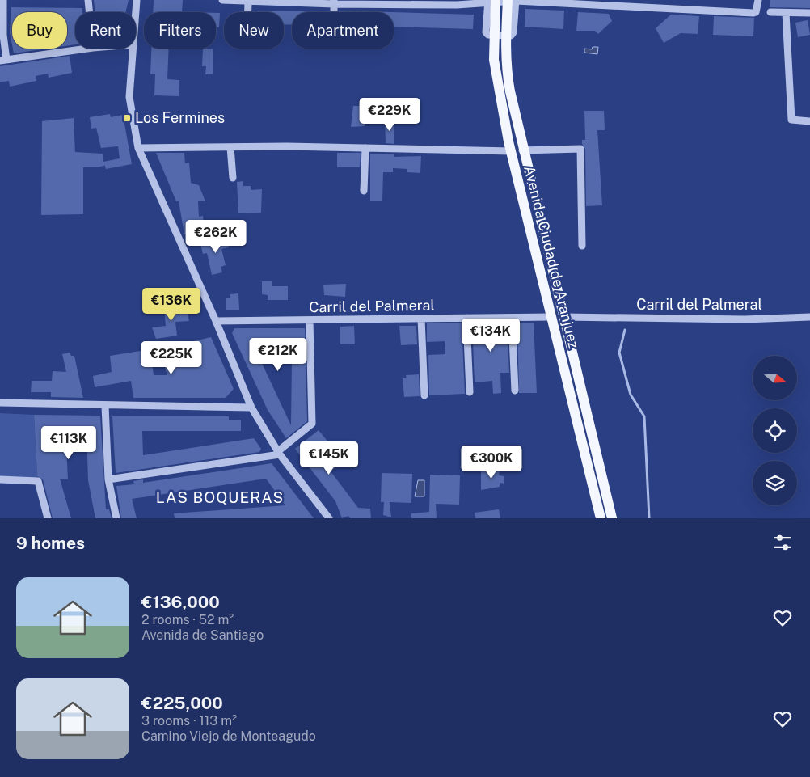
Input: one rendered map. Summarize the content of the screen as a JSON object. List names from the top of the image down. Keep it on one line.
{"streets":{"main road":["Avenida Ciudad de Aranjuez"],"street":["Carril del Palmeral"]},"crossings":[["Avenida Ciudad de Aranjuez","Carril del Palmeral"]],"districts":["LAS BOQUERAS"],"places":{"transit":["Los Fermines"]},"north":"right","page":{"chip":["Buy","Rent","Filters","New","Apartment"],"price":["€229K","€262K","€136K","€134K","€212K","€225K","€113K","€145K","€300K"],"heading":"9 homes","list":[{"name":"€136,000","note":"2 rooms · 52 m² · Avenida de Santiago"},{"name":"€225,000","note":"3 rooms · 113 m² · Camino Viejo de Monteagudo"}]}}
